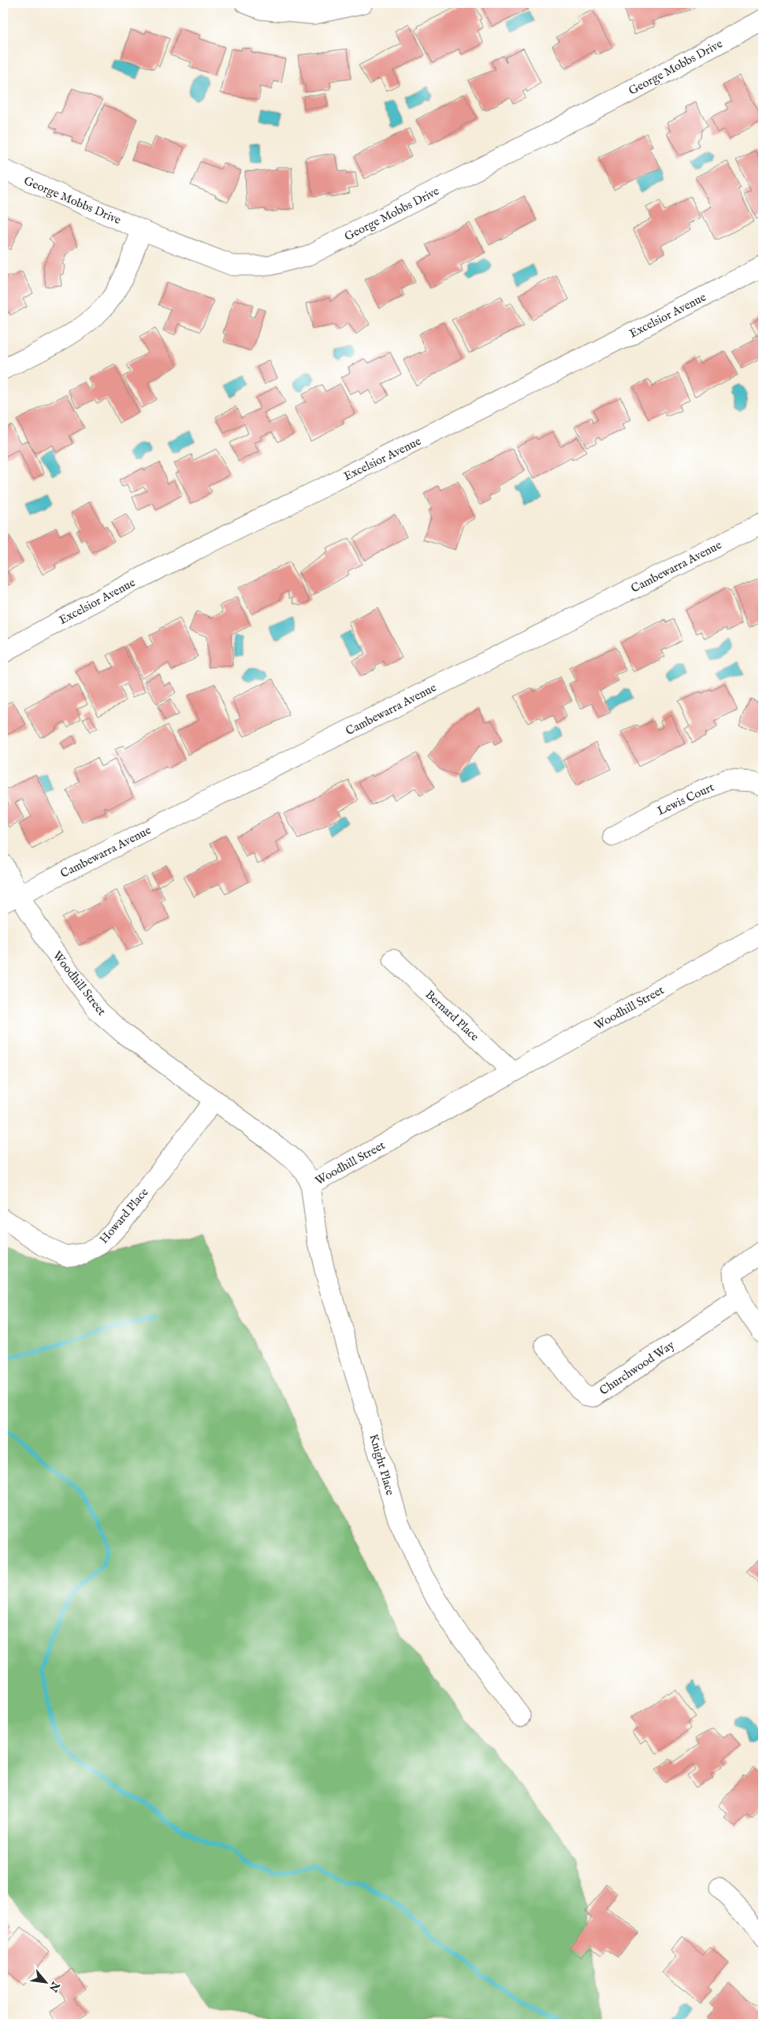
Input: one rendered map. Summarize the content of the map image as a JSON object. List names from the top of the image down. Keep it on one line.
{"streets":{"street":["George Mobbs Drive","Excelsior Avenue","Cambewarra Avenue","Lewis Court","Woodhill Street","Bernard Place","Howard Place","Churchwood Way","Knight Place"]},"crossings":[["Cambewarra Avenue","Woodhill Street"],["Woodhill Street","Bernard Place"],["Woodhill Street","Howard Place"],["Woodhill Street","Knight Place"]],"north":"bottom right"}
